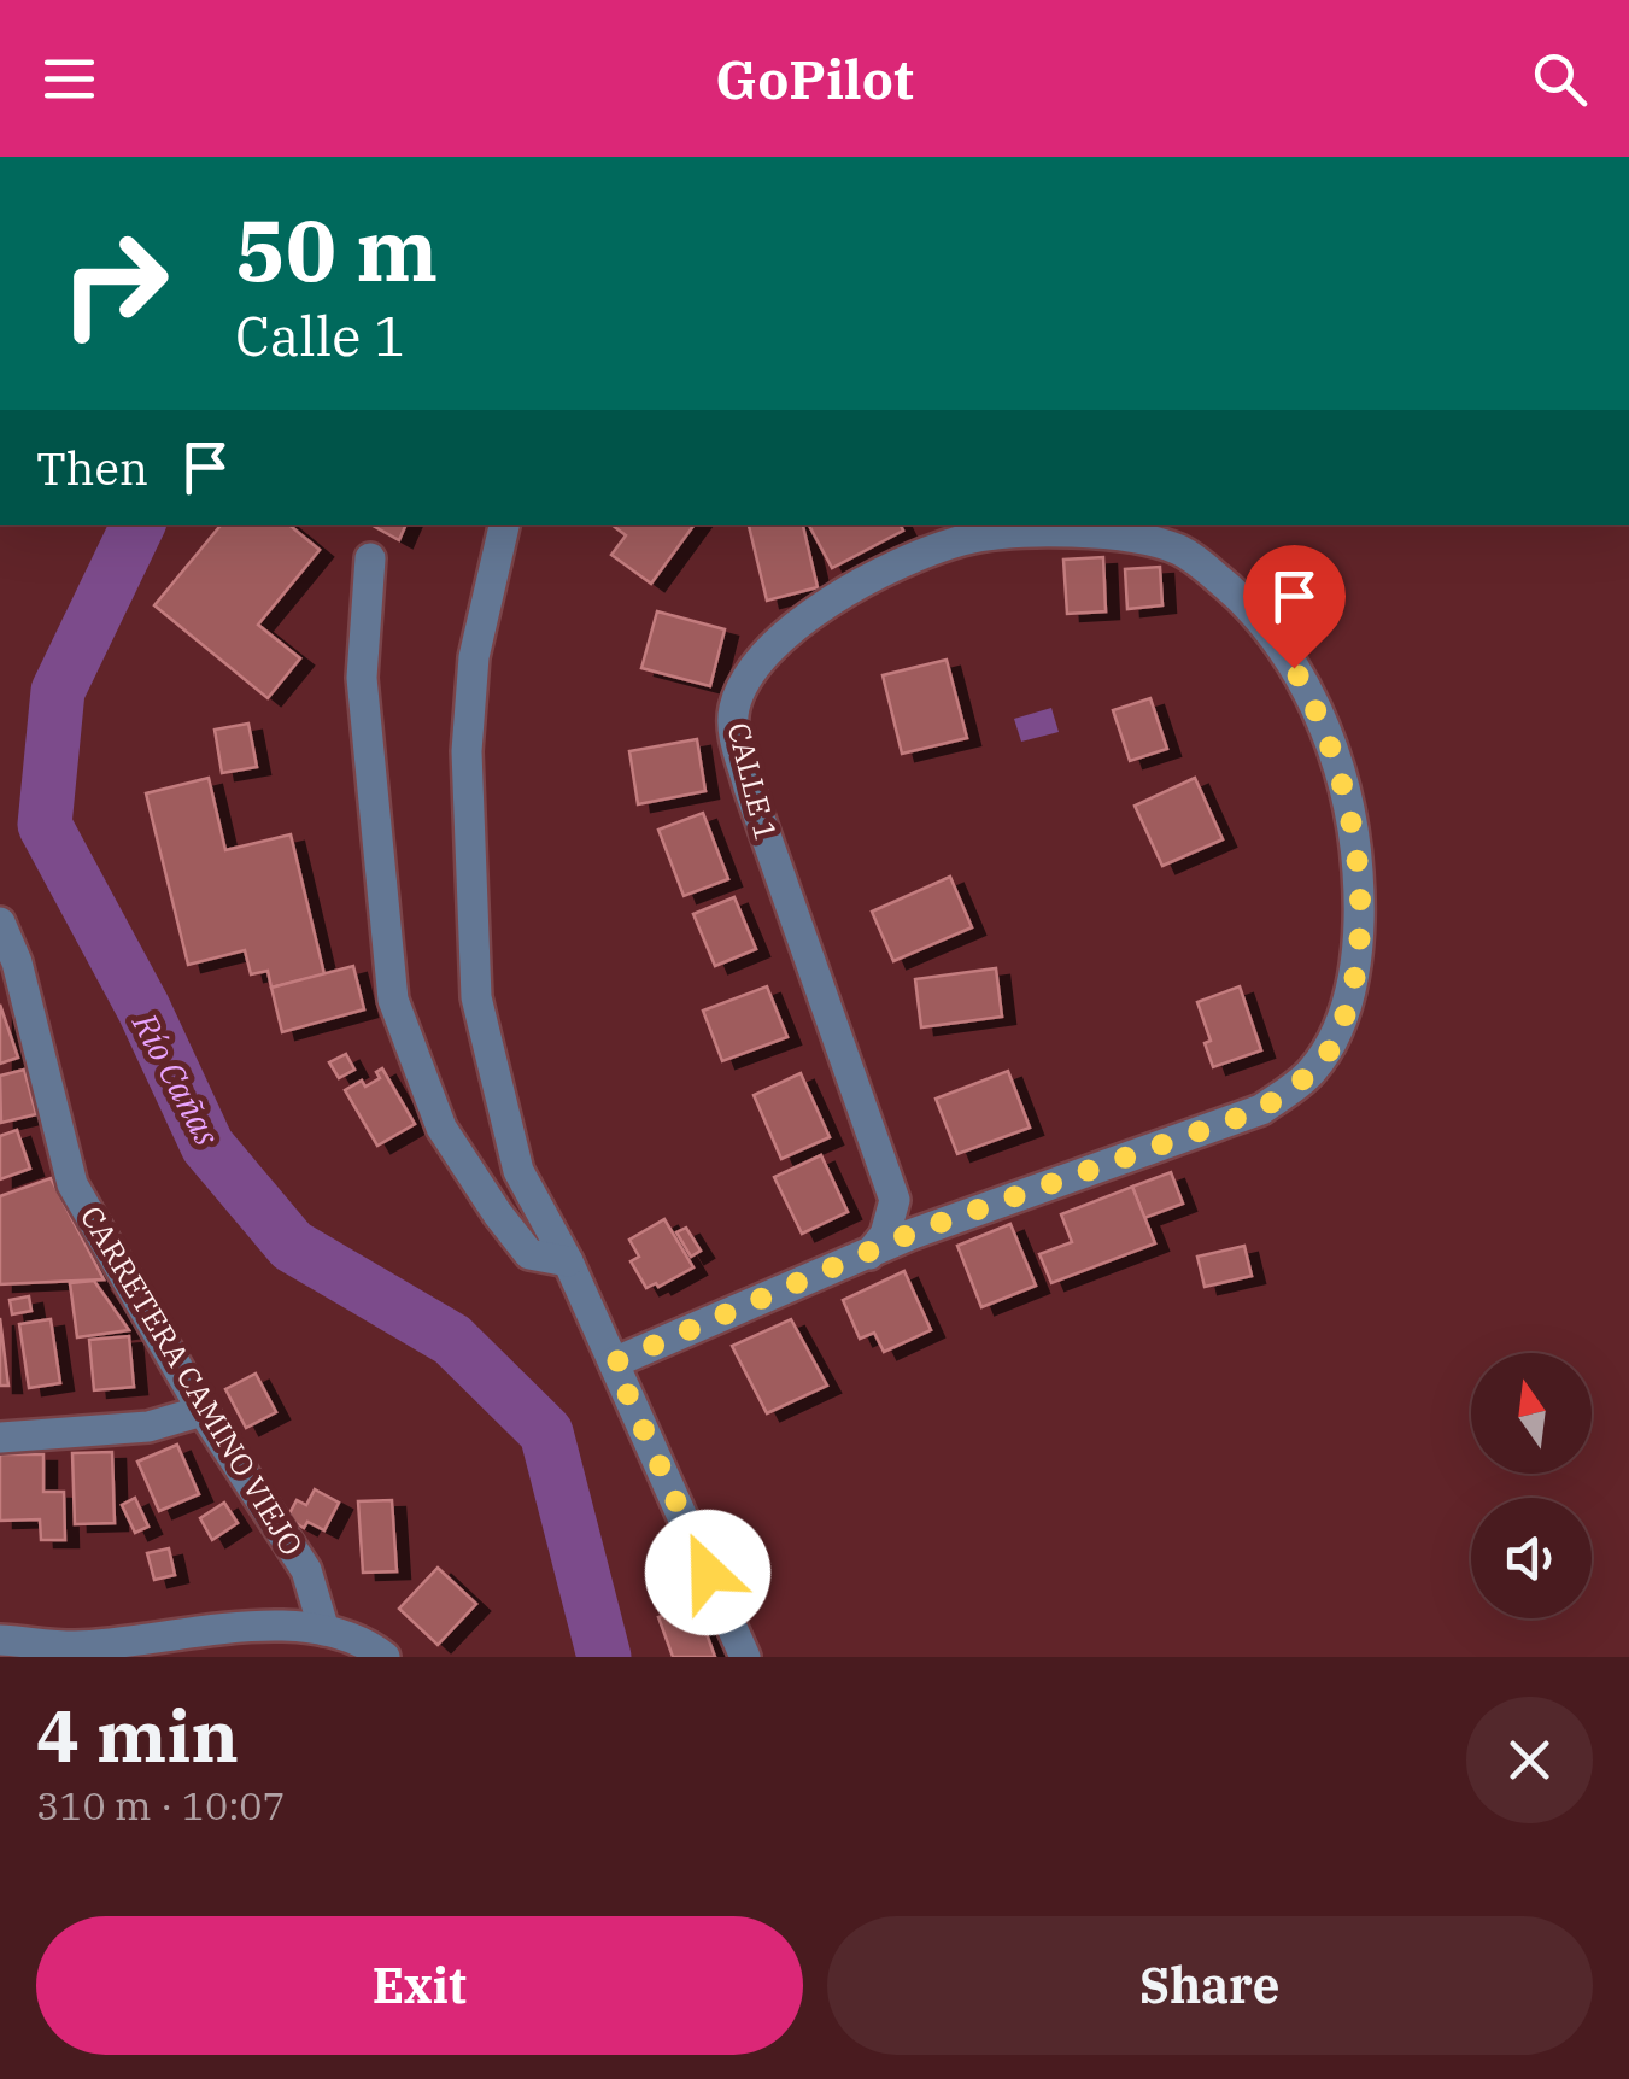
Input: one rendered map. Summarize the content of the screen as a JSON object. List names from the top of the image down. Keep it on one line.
{"streets":{"street":["CALLE 1","CARRETERA CAMINO VIEJO"]},"water":["Río Cañas"],"north":"top","page":{"header":"GoPilot","turn":["50 m","Calle 1"],"then":"Then","heading":["4 min","310 m · 10:07"],"buttons":["Exit","Share"]}}
